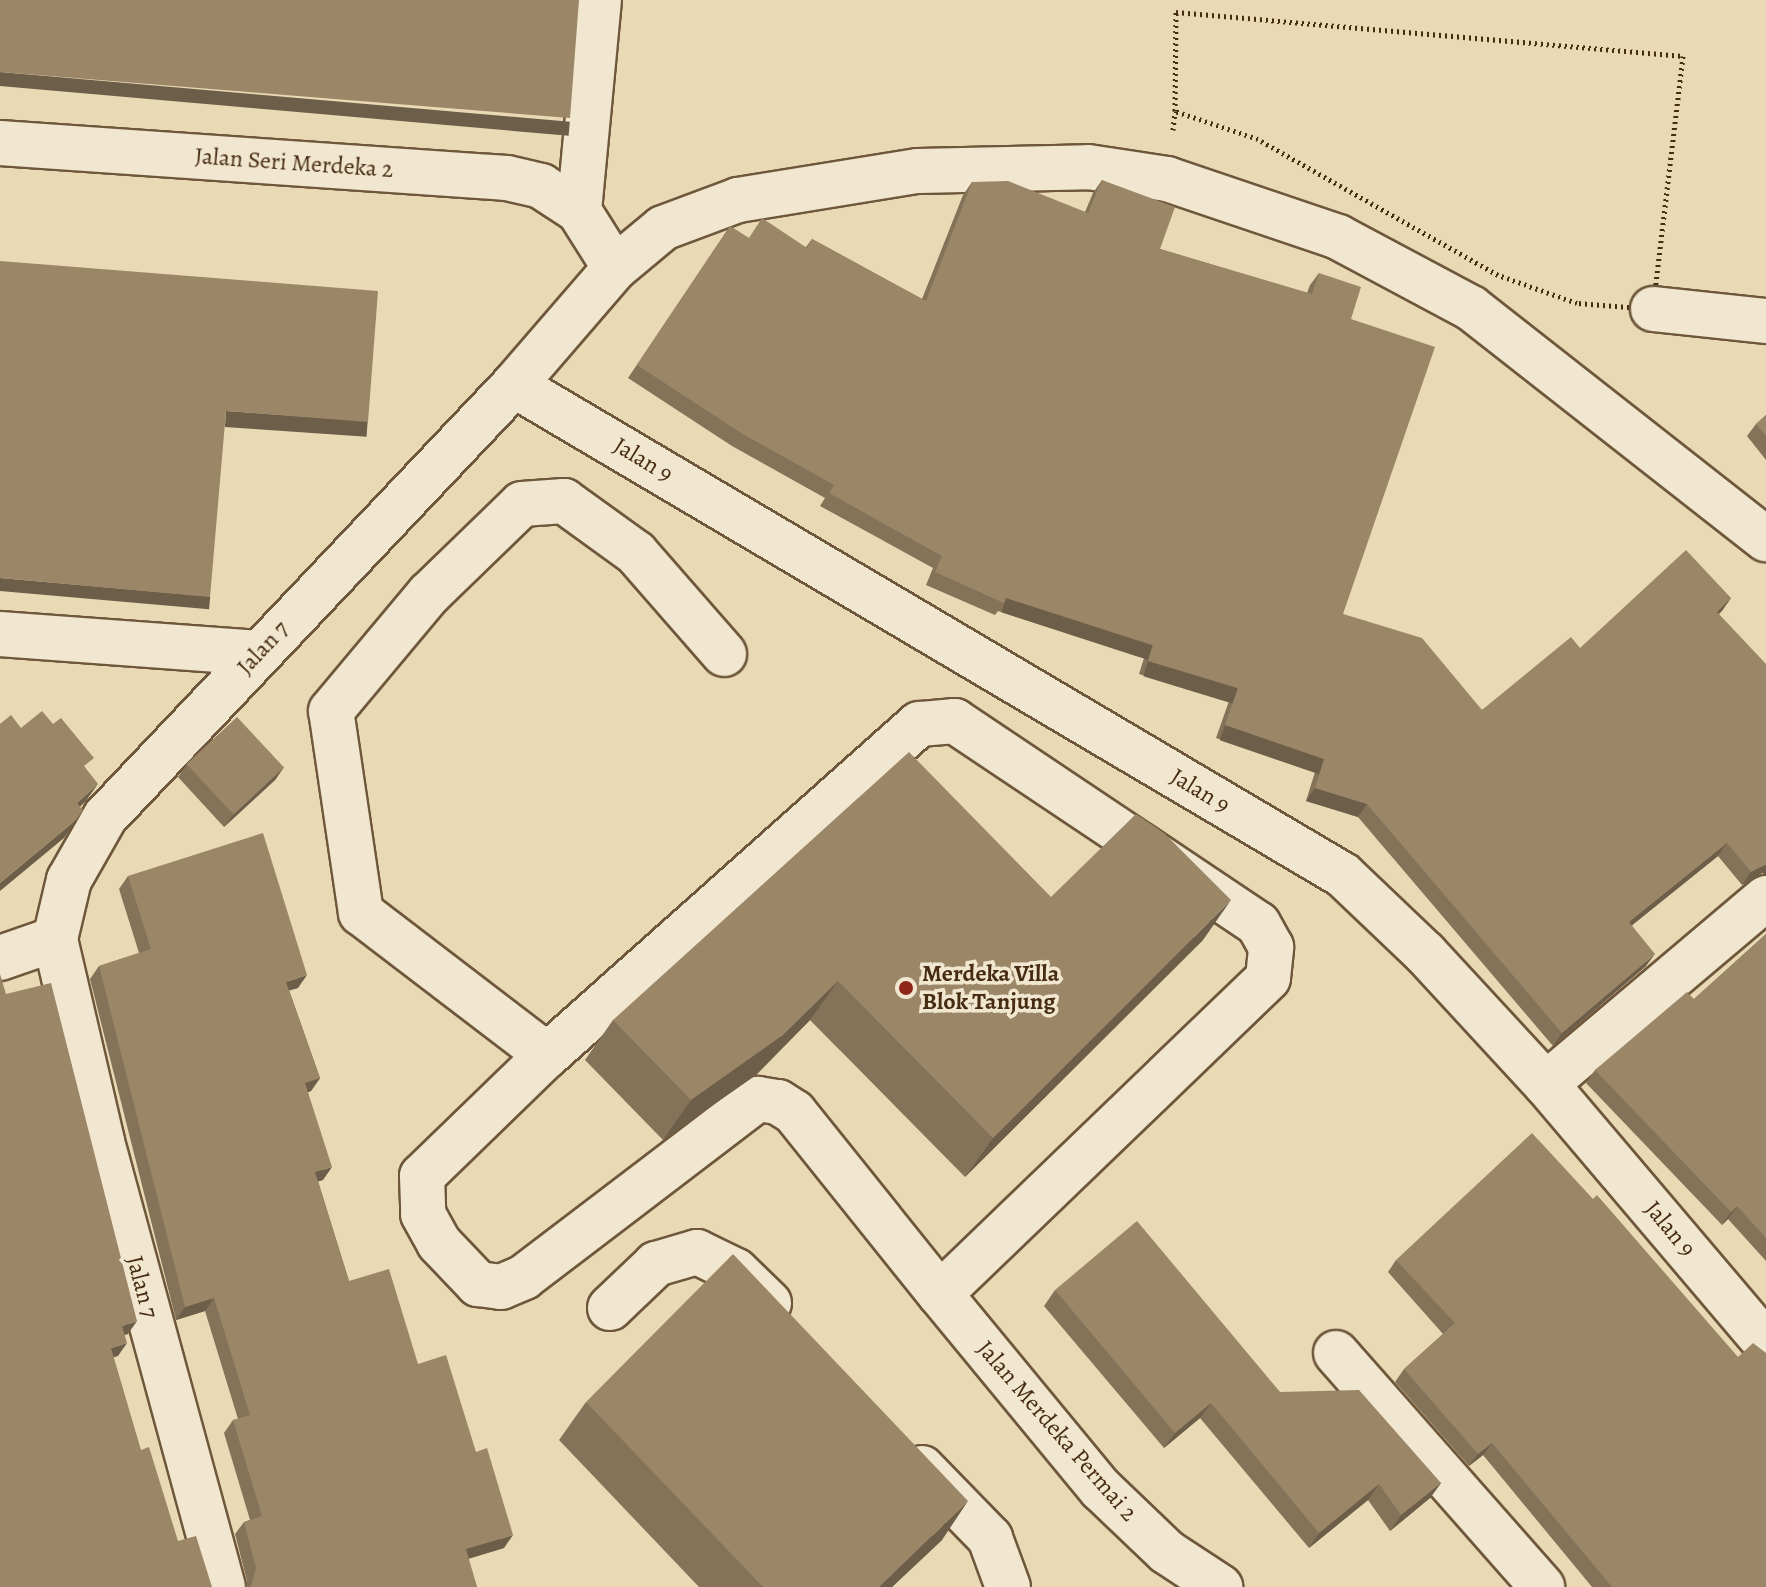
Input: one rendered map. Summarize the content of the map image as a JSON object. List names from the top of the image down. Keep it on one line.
{"streets":{"street":["Jalan Seri Merdeka 2","Jalan 9","Jalan 7","Jalan Merdeka Permai 2"]},"crossings":[["Jalan Seri Merdeka 2","Jalan 7"],["Jalan 9","Jalan 7"]],"places":["Merdeka Villa Blok Tanjung"]}
